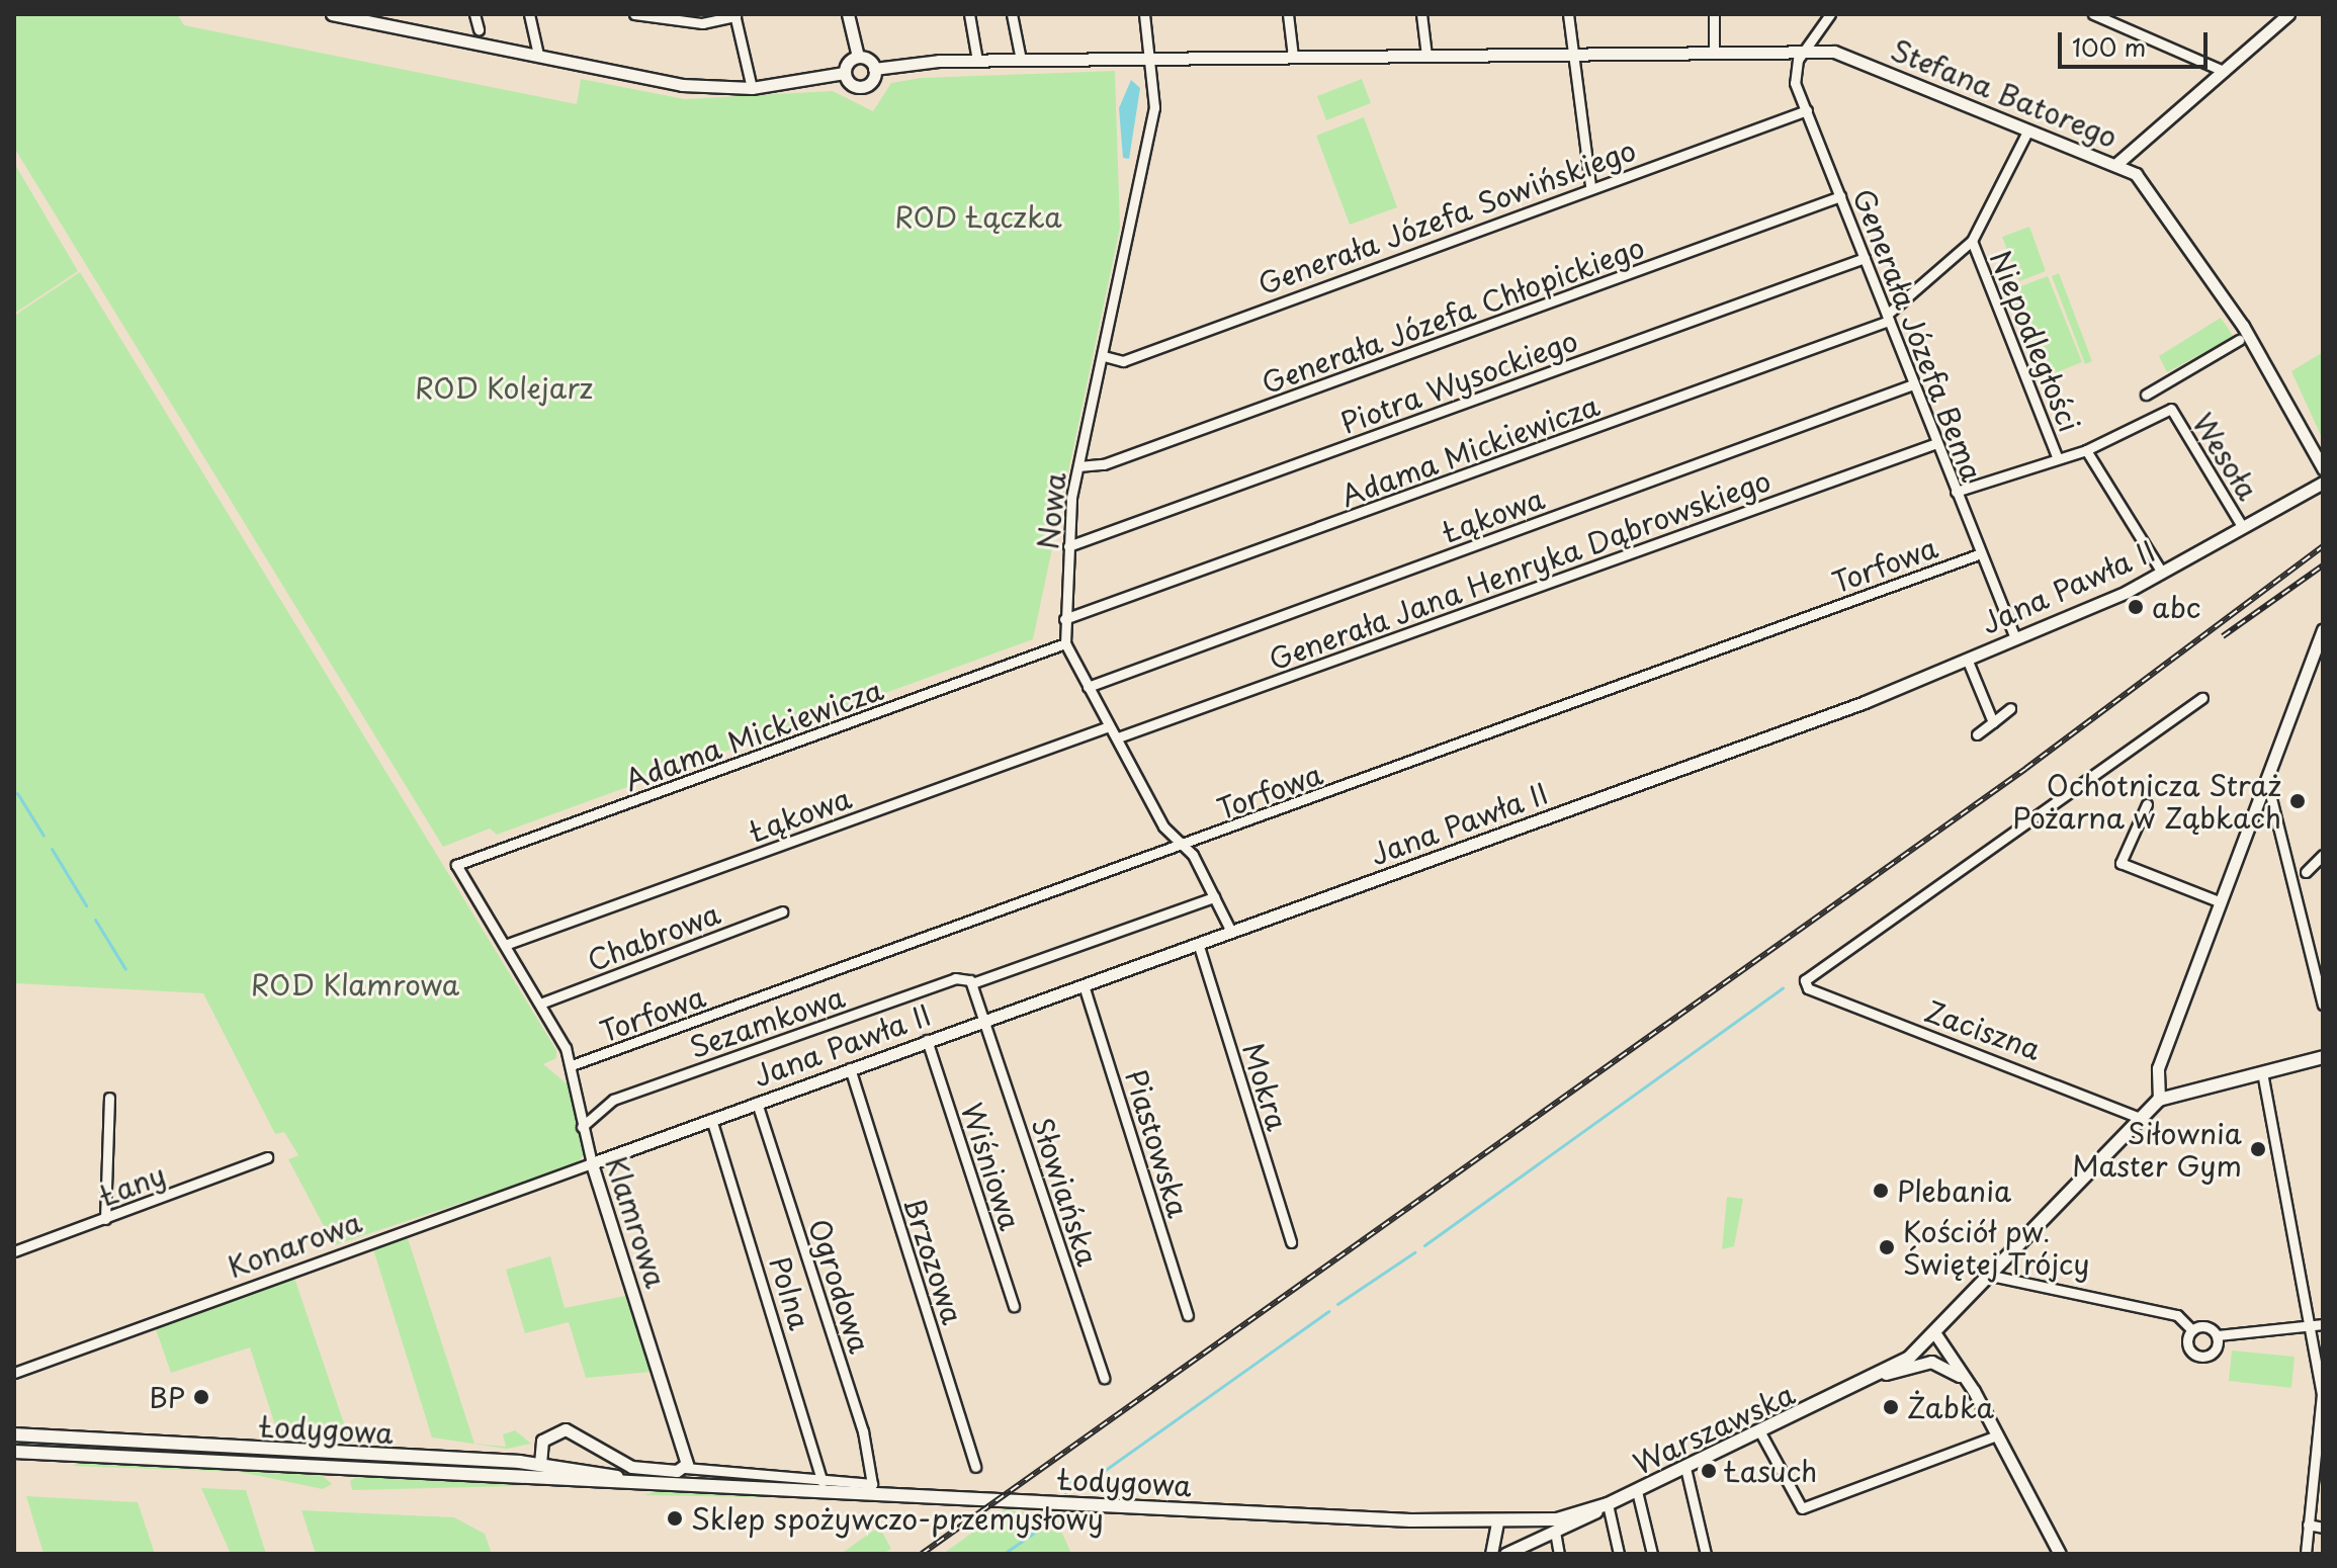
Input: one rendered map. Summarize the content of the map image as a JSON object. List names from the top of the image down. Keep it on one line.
{"streets":{"main road":["Warszawska","Łodygowa"],"street":["Stefana Batorego","Generała Józefa Sowińskiego","Generała Józefa Chłopickiego","Generała Józefa Bema","Niepodległości","Piotra Wysockiego","Adama Mickiewicza","Wesoła","Nowa","Łąkowa","Torfowa","Generała Jana Henryka Dąbrowskiego","Jana Pawła II","Chabrowa","Sezamkowa","Zaciszna","Mokra","Piastowska","Wiśniowa","Łany","Słowiańska","Klamrowa","Konarowa","Brzozowa","Ogrodowa","Polna"]},"crossings":[["Stefana Batorego","Generała Józefa Bema"],["Stefana Batorego","Adama Mickiewicza"],["Stefana Batorego","Nowa"],["Generała Józefa Sowińskiego","Generała Józefa Bema"],["Generała Józefa Sowińskiego","Nowa"],["Generała Józefa Chłopickiego","Generała Józefa Bema"],["Generała Józefa Chłopickiego","Nowa"],["Generała Józefa Bema","Piotra Wysockiego"],["Generała Józefa Bema","Adama Mickiewicza"],["Generała Józefa Bema","Łąkowa"],["Generała Józefa Bema","Torfowa"],["Generała Józefa Bema","Generała Jana Henryka Dąbrowskiego"],["Generała Józefa Bema","Jana Pawła II"],["Niepodległości","Adama Mickiewicza"],["Niepodległości","Wesoła"],["Niepodległości","Jana Pawła II"],["Piotra Wysockiego","Nowa"],["Adama Mickiewicza","Nowa"],["Adama Mickiewicza","Klamrowa"],["Wesoła","Jana Pawła II"],["Nowa","Łąkowa"],["Nowa","Torfowa"],["Nowa","Generała Jana Henryka Dąbrowskiego"],["Nowa","Jana Pawła II"],["Nowa","Sezamkowa"],["Łąkowa","Klamrowa"],["Torfowa","Klamrowa"],["Jana Pawła II","Mokra"],["Jana Pawła II","Piastowska"],["Jana Pawła II","Wiśniowa"],["Jana Pawła II","Słowiańska"],["Jana Pawła II","Klamrowa"],["Jana Pawła II","Konarowa"],["Jana Pawła II","Brzozowa"],["Jana Pawła II","Ogrodowa"],["Jana Pawła II","Polna"],["Chabrowa","Klamrowa"],["Sezamkowa","Klamrowa"],["Zaciszna","Warszawska"],["Klamrowa","Konarowa"],["Ogrodowa","Polna"],["Warszawska","Łodygowa"]],"parks":["ROD Łączka","ROD Kolejarz","ROD Klamrowa"],"places":["abc","Ochotnicza Straż Pożarna w Ząbkach","Siłownia Master Gym","Plebania","Kościół pw. Świętej Trójcy","BP","Żabka","Łasuch","Sklep spożywczo-przemysłowy"],"scale_bar":"100 m"}
